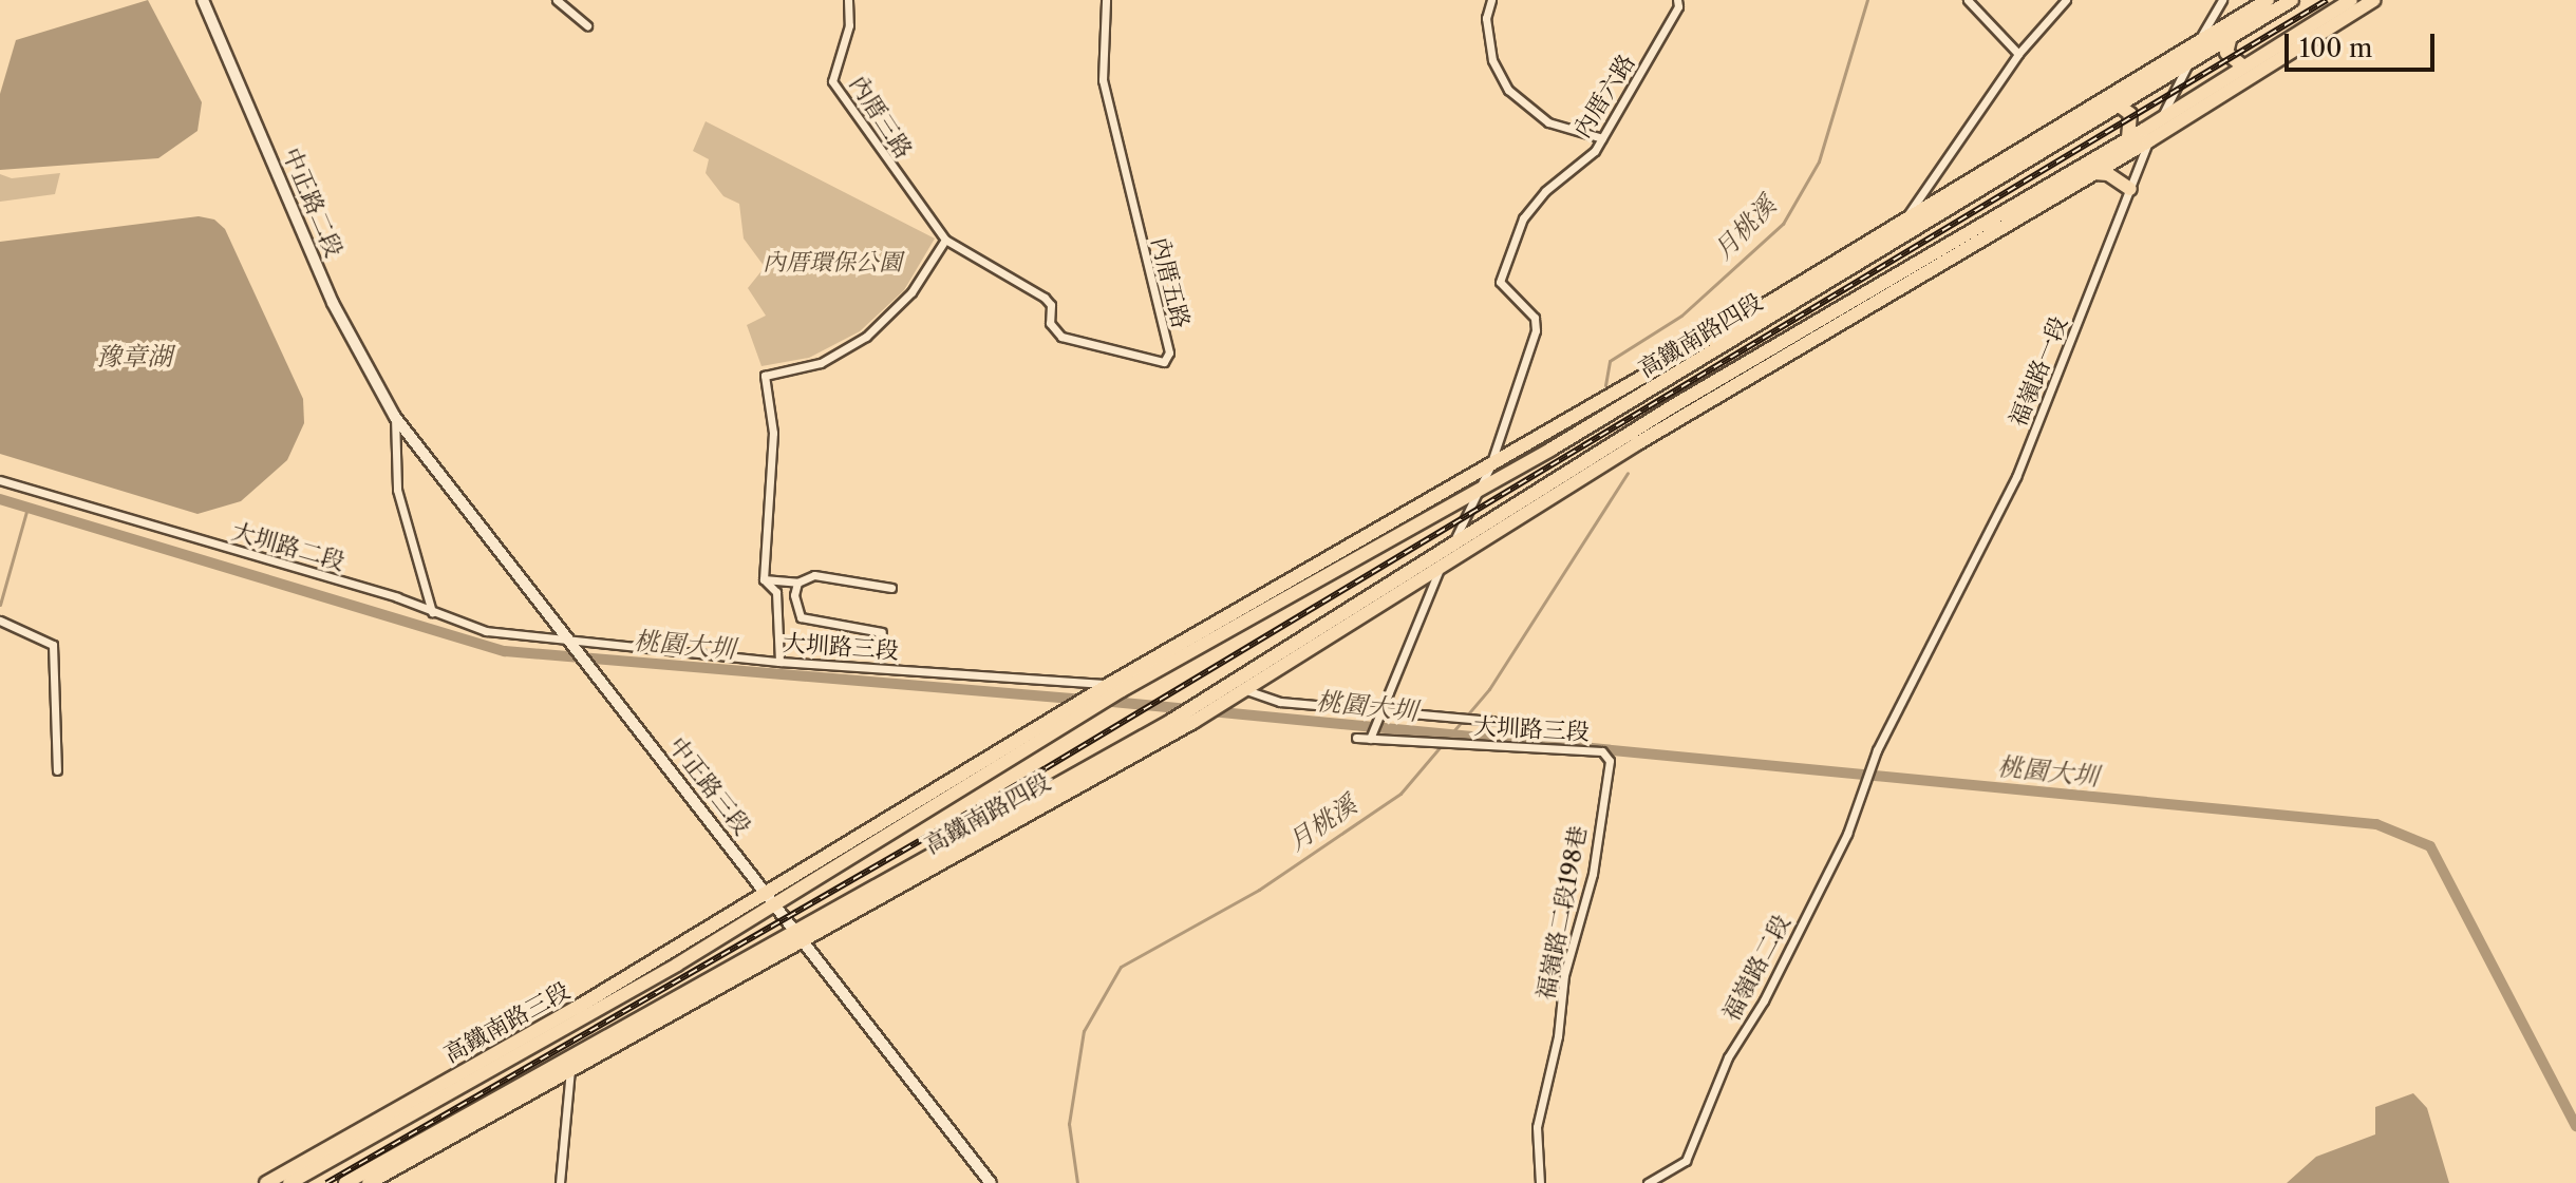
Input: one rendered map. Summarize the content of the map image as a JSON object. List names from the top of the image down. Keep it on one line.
{"streets":{"main road":["中正路二段","高鐵南路四段","中正路三段","高鐵南路三段"],"street":["內厝六路","內厝三路","內厝五路","福嶺路一段","大圳路二段","大圳路三段","福嶺路二段198巷","福嶺路二段"]},"crossings":[["內厝六路","高鐵南路四段"],["內厝三路","內厝五路"],["中正路二段","中正路三段"],["高鐵南路四段","福嶺路一段"],["高鐵南路四段","大圳路三段"],["高鐵南路四段","中正路三段"],["高鐵南路四段","高鐵南路三段"],["福嶺路一段","福嶺路二段"],["大圳路二段","大圳路三段"],["大圳路二段","中正路三段"],["大圳路三段","中正路三段"],["大圳路三段","福嶺路二段198巷"],["中正路三段","高鐵南路三段"]],"water":["月桃溪","豫章湖","桃園大圳"],"parks":["內厝環保公園"],"scale_bar":"100 m"}
